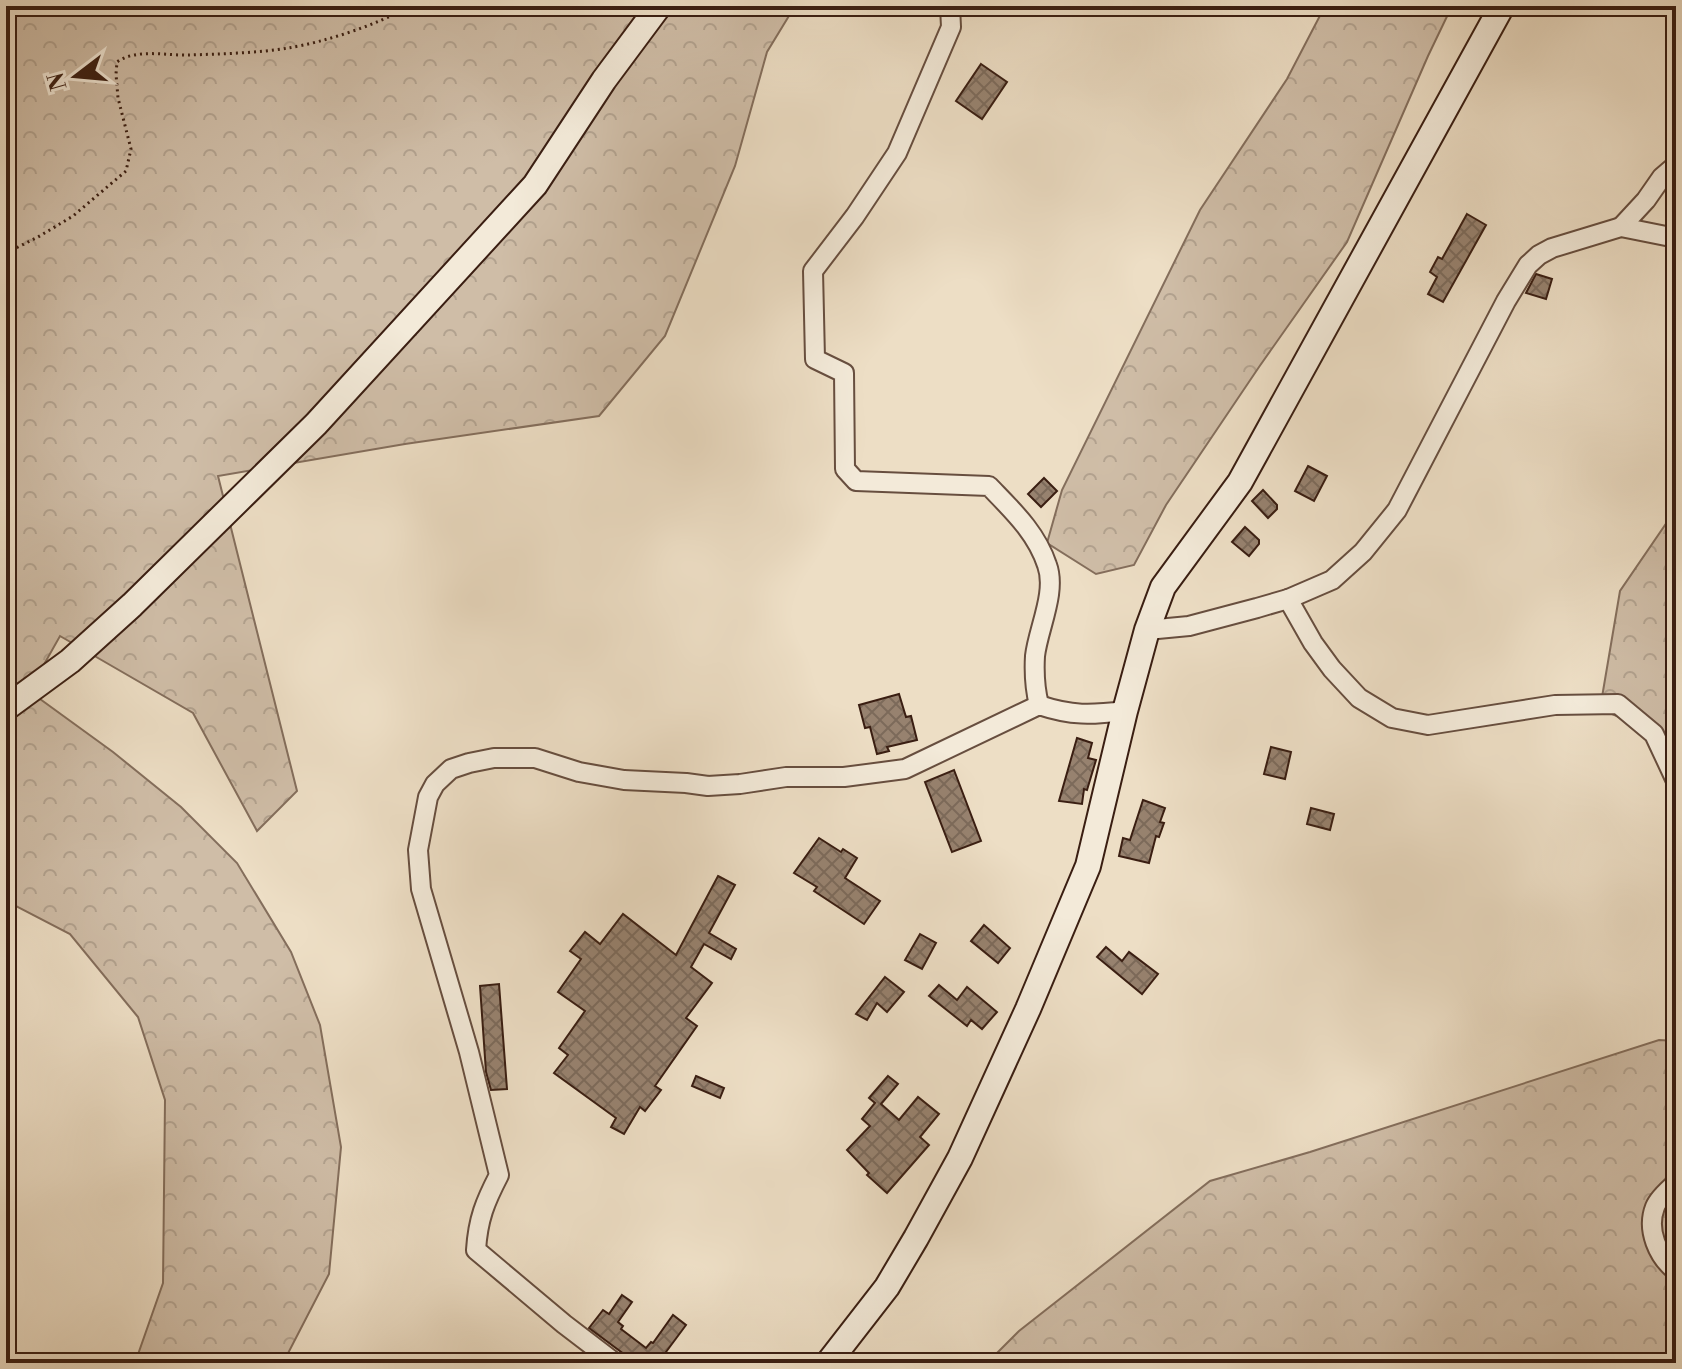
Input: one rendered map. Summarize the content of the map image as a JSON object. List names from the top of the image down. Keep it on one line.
{"north":"left"}
